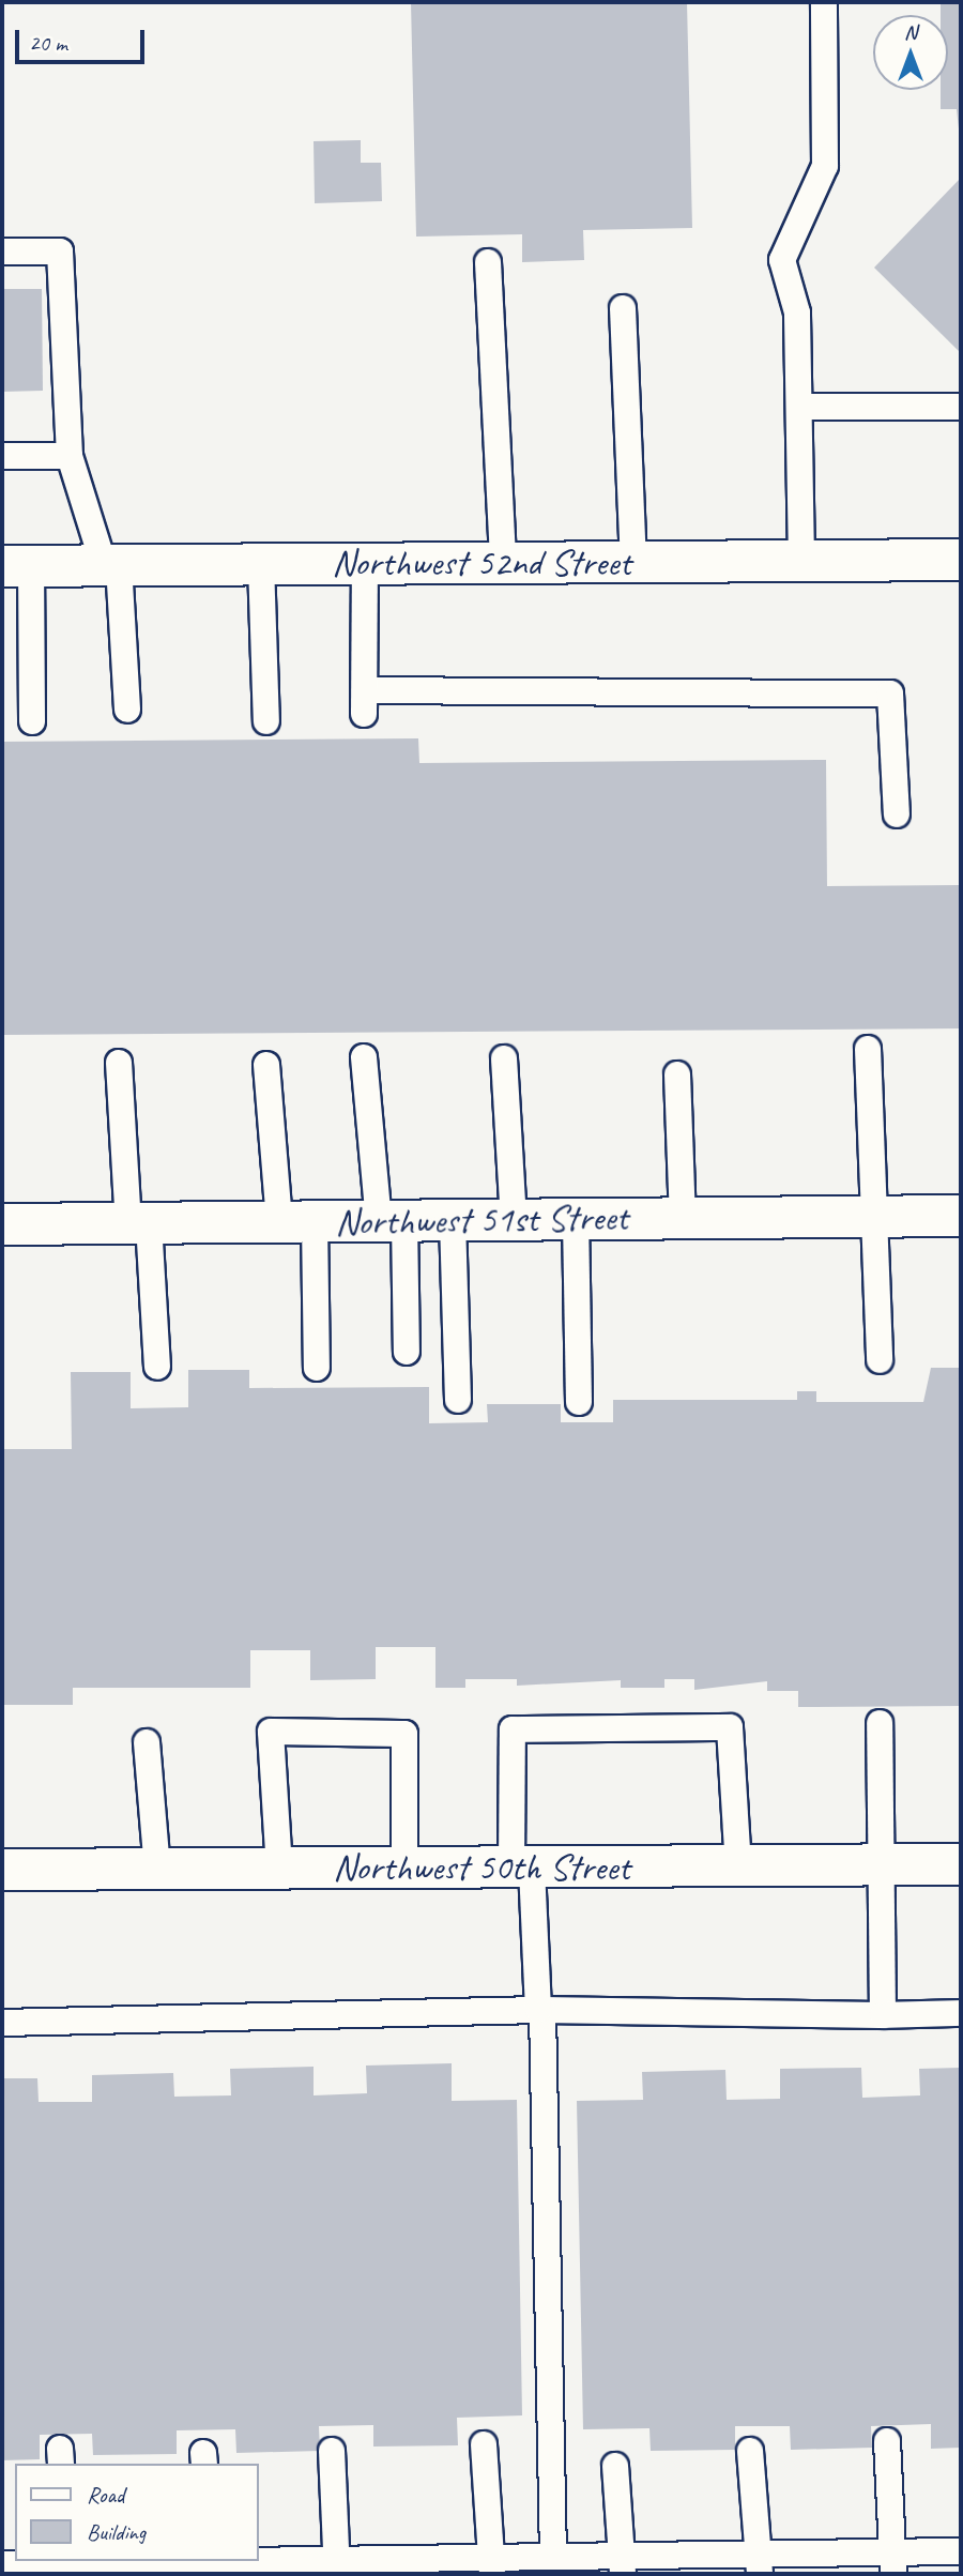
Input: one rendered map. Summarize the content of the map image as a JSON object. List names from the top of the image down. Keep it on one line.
{"streets":{"street":["Northwest 52nd Street","Northwest 51st Street","Northwest 50th Street"]},"legend":["Road","Building"],"scale_bar":"20 m","north":"top"}
